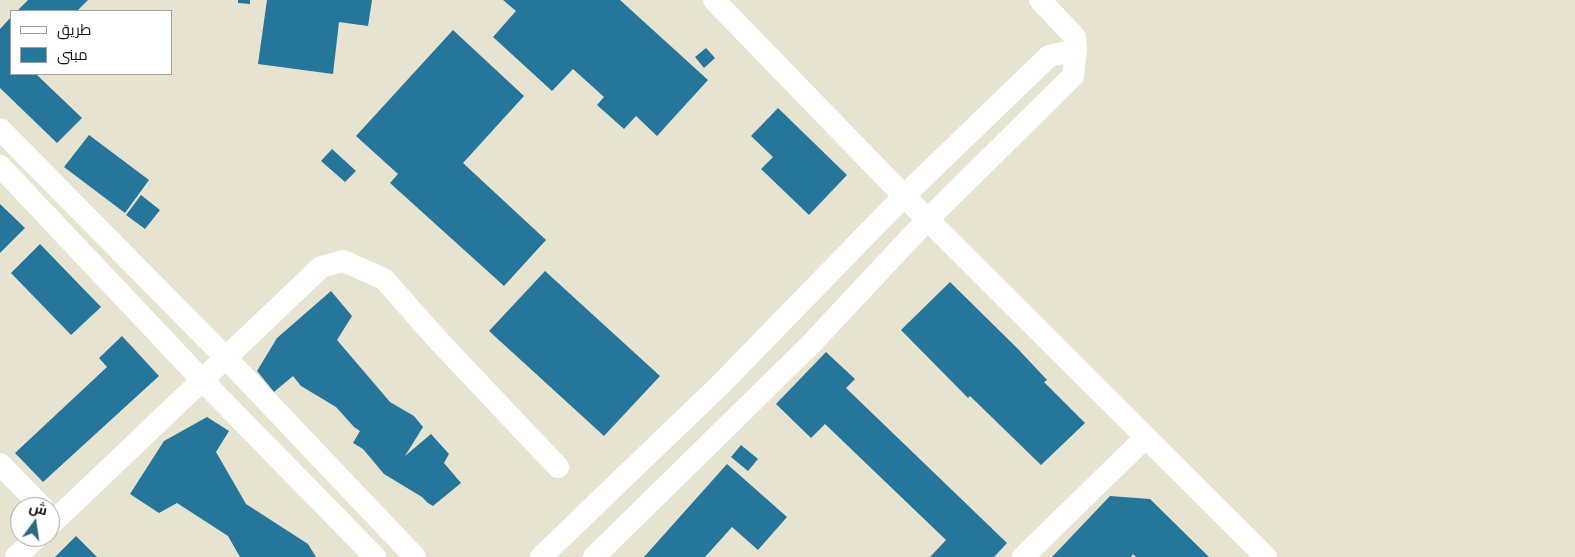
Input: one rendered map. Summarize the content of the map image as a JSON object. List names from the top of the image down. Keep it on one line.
{"legend":["طريق","مبنى"],"north":"top"}
